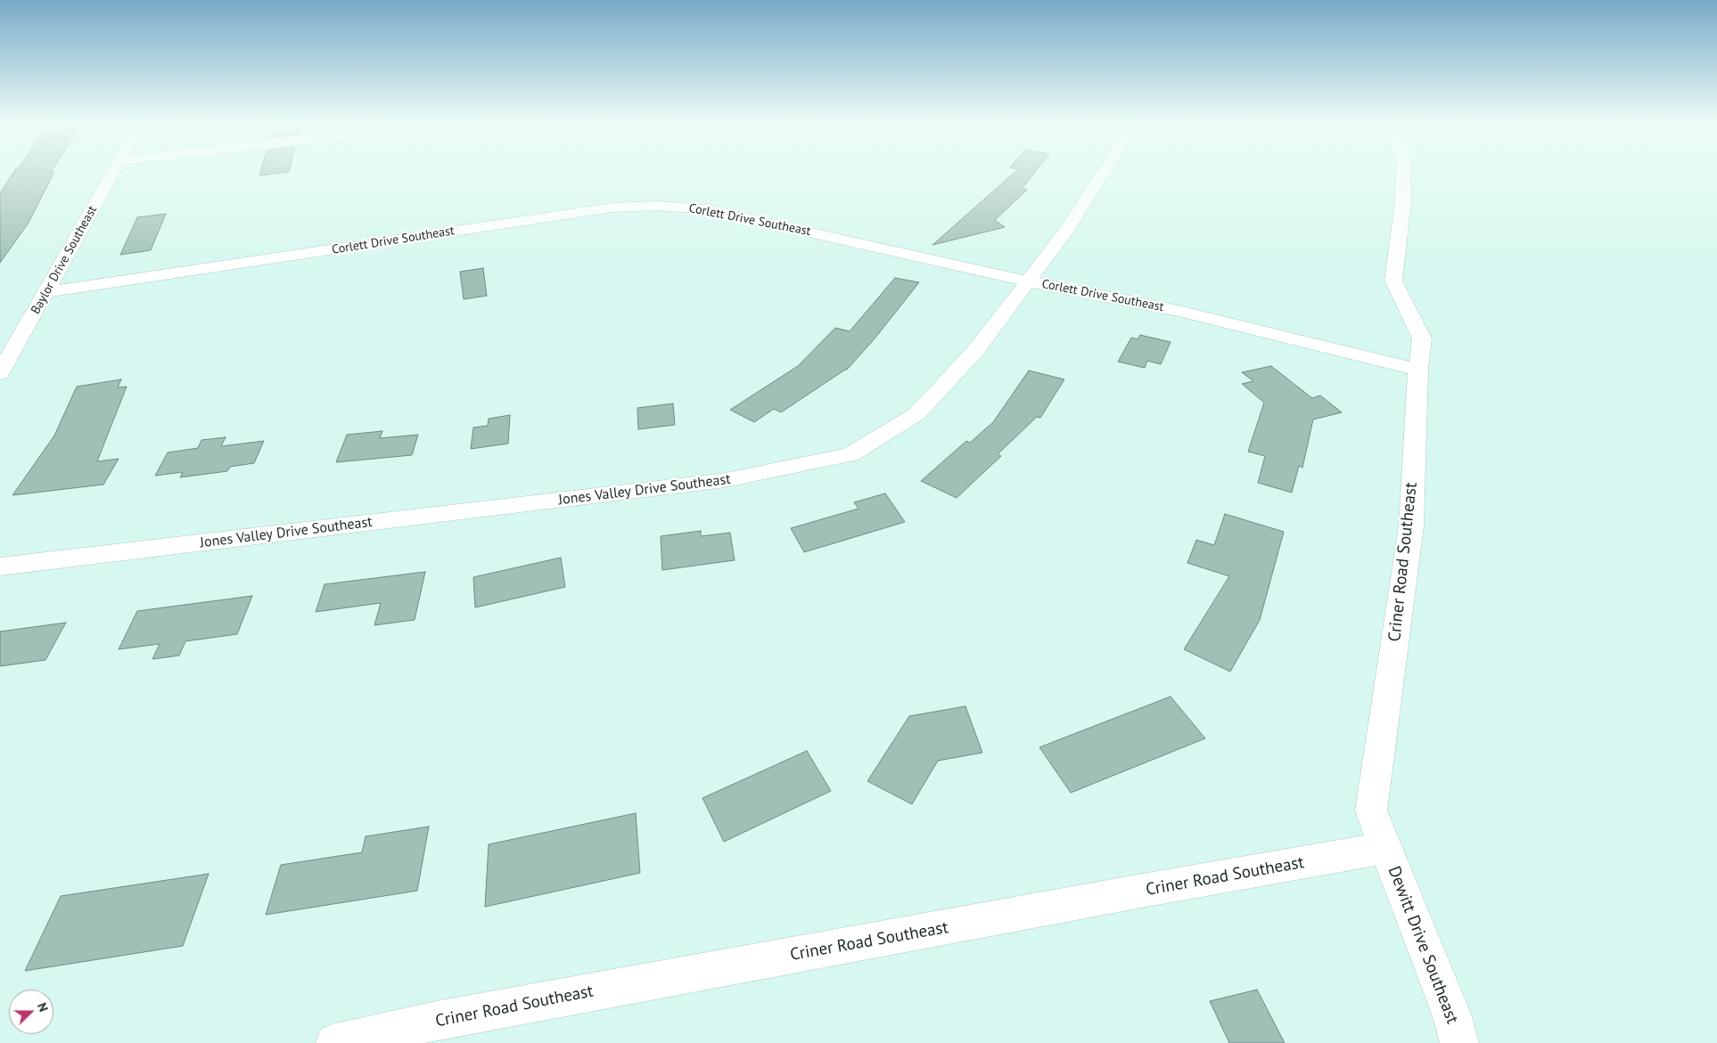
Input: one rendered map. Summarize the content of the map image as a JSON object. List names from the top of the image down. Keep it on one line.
{"streets":{"street":["Corlett Drive Southeast","Baylor Drive Southeast","Jones Valley Drive Southeast","Criner Road Southeast","Dewitt Drive Southeast"]},"crossings":[["Corlett Drive Southeast","Baylor Drive Southeast"],["Corlett Drive Southeast","Jones Valley Drive Southeast"],["Corlett Drive Southeast","Criner Road Southeast"],["Criner Road Southeast","Dewitt Drive Southeast"]],"north":"right"}
